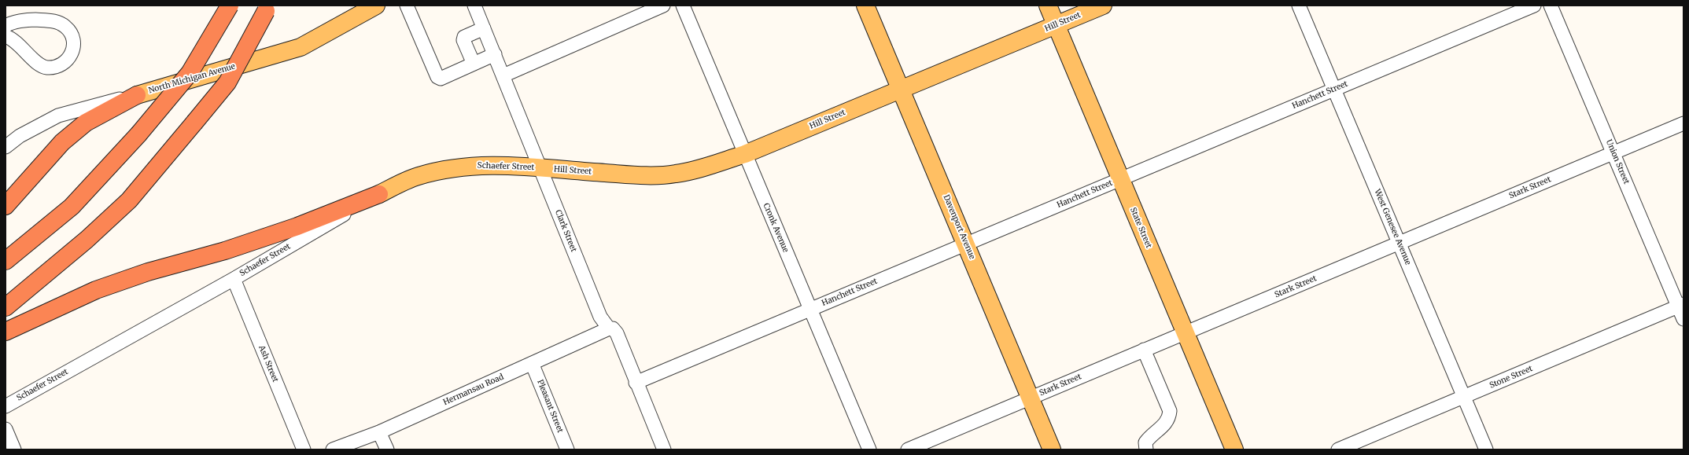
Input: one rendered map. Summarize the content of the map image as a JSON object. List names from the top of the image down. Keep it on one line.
{"streets":{"main road":["Hill Street","North Michigan Avenue","Schaefer Street","Davenport Avenue","State Street"],"street":["Hanchett Street","Union Street","Stark Street","West Genesee Avenue","Cronk Avenue","Clark Street","Ash Street","Stone Street","Hermansau Road","Pleasant Street"]},"crossings":[["Hill Street","Schaefer Street"],["Hill Street","Davenport Avenue"],["Hill Street","Cronk Avenue"],["Hill Street","State Street"],["Hill Street","Clark Street"],["Hanchett Street","Davenport Avenue"],["Hanchett Street","West Genesee Avenue"],["Hanchett Street","Cronk Avenue"],["Hanchett Street","State Street"],["Hanchett Street","Clark Street"],["Union Street","Stark Street"],["Union Street","Stone Street"],["Schaefer Street","Clark Street"],["Schaefer Street","Ash Street"],["Stark Street","Davenport Avenue"],["Stark Street","West Genesee Avenue"],["Stark Street","State Street"],["West Genesee Avenue","Stone Street"],["Clark Street","Hermansau Road"],["Hermansau Road","Pleasant Street"]]}
